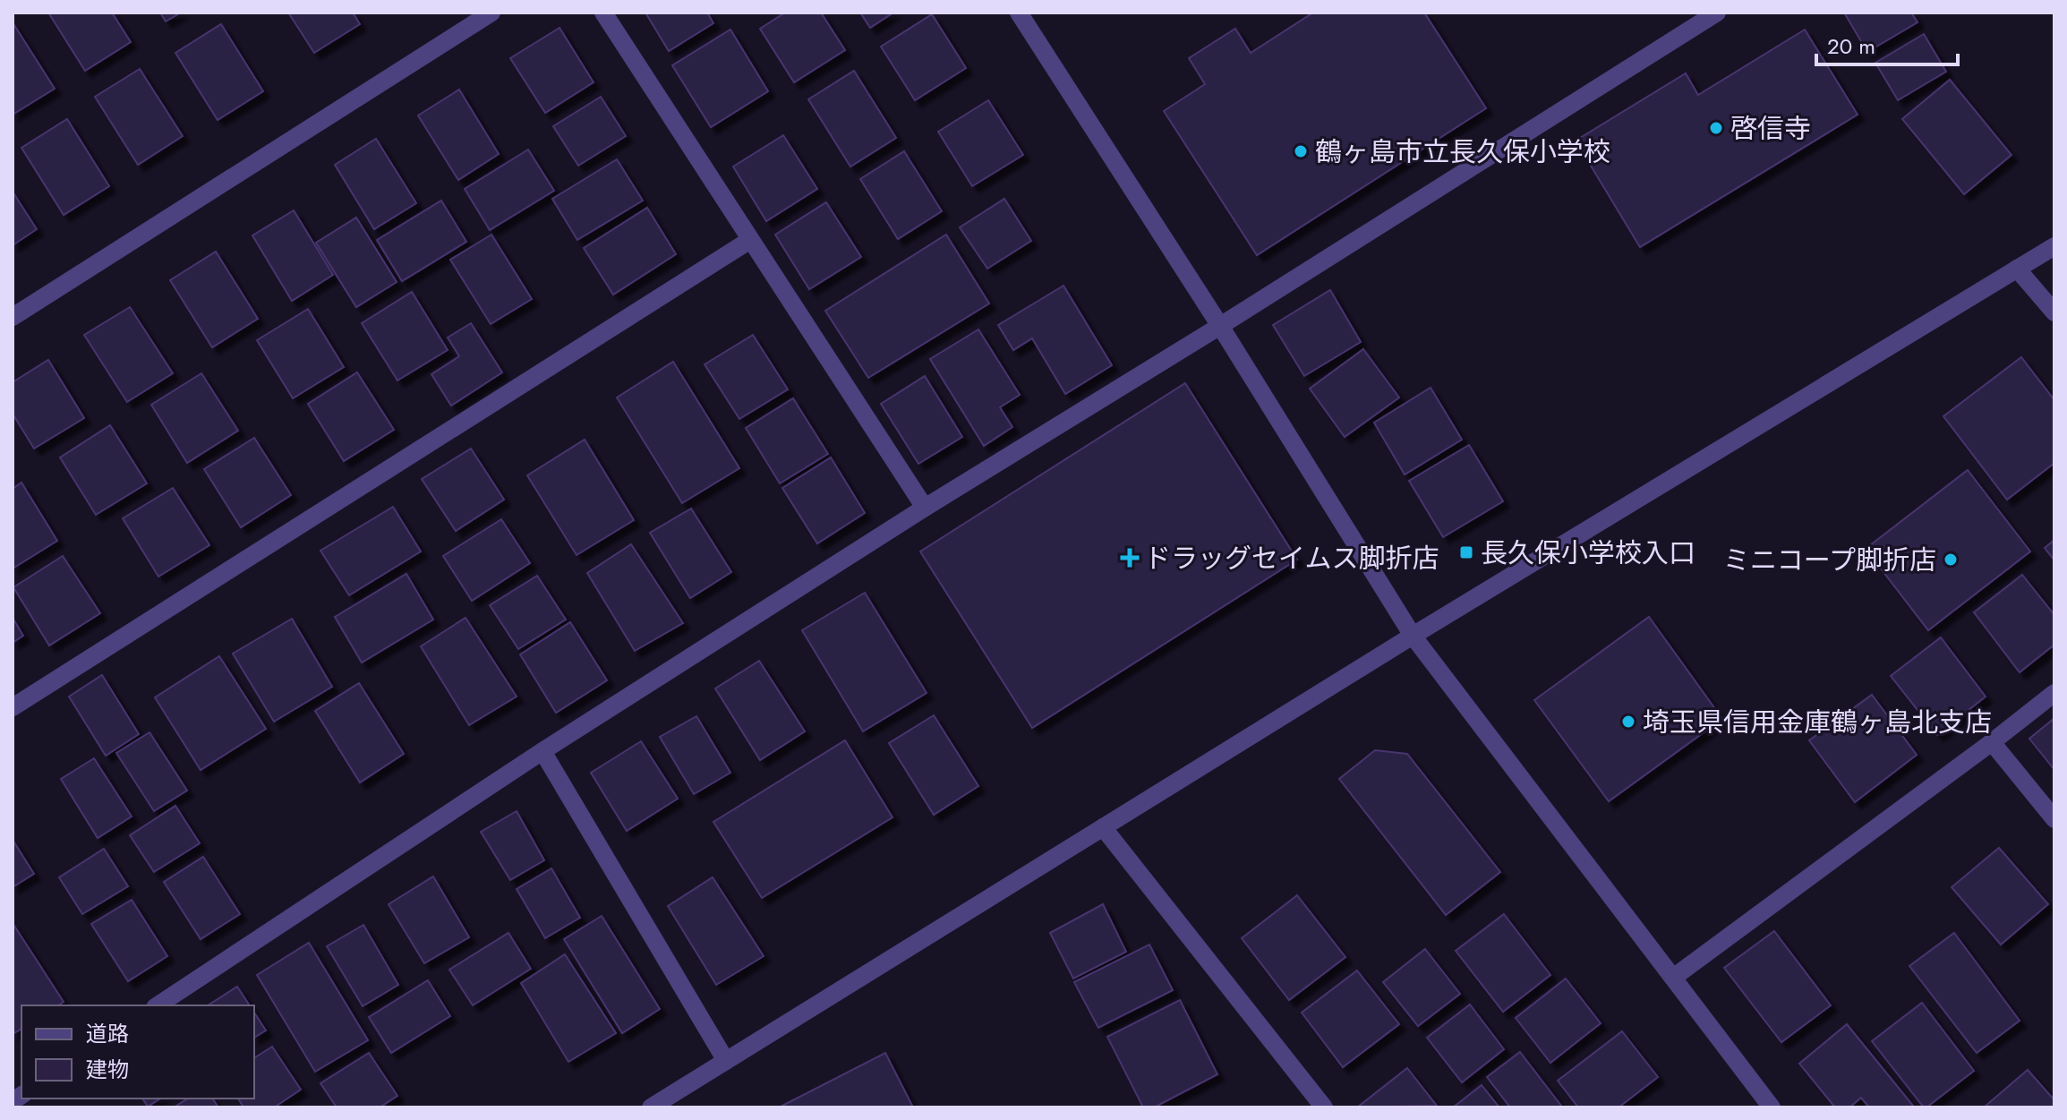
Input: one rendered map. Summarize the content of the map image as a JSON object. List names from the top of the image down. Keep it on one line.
{"places":{"other":["啓信寺","鶴ヶ島市立長久保小学校","ミニコープ脚折店","埼玉県信用金庫鶴ヶ島北支店"],"transit":["長久保小学校入口"],"health":["ドラッグセイムス脚折店"]},"legend":["道路","建物"],"scale_bar":"20 m"}
